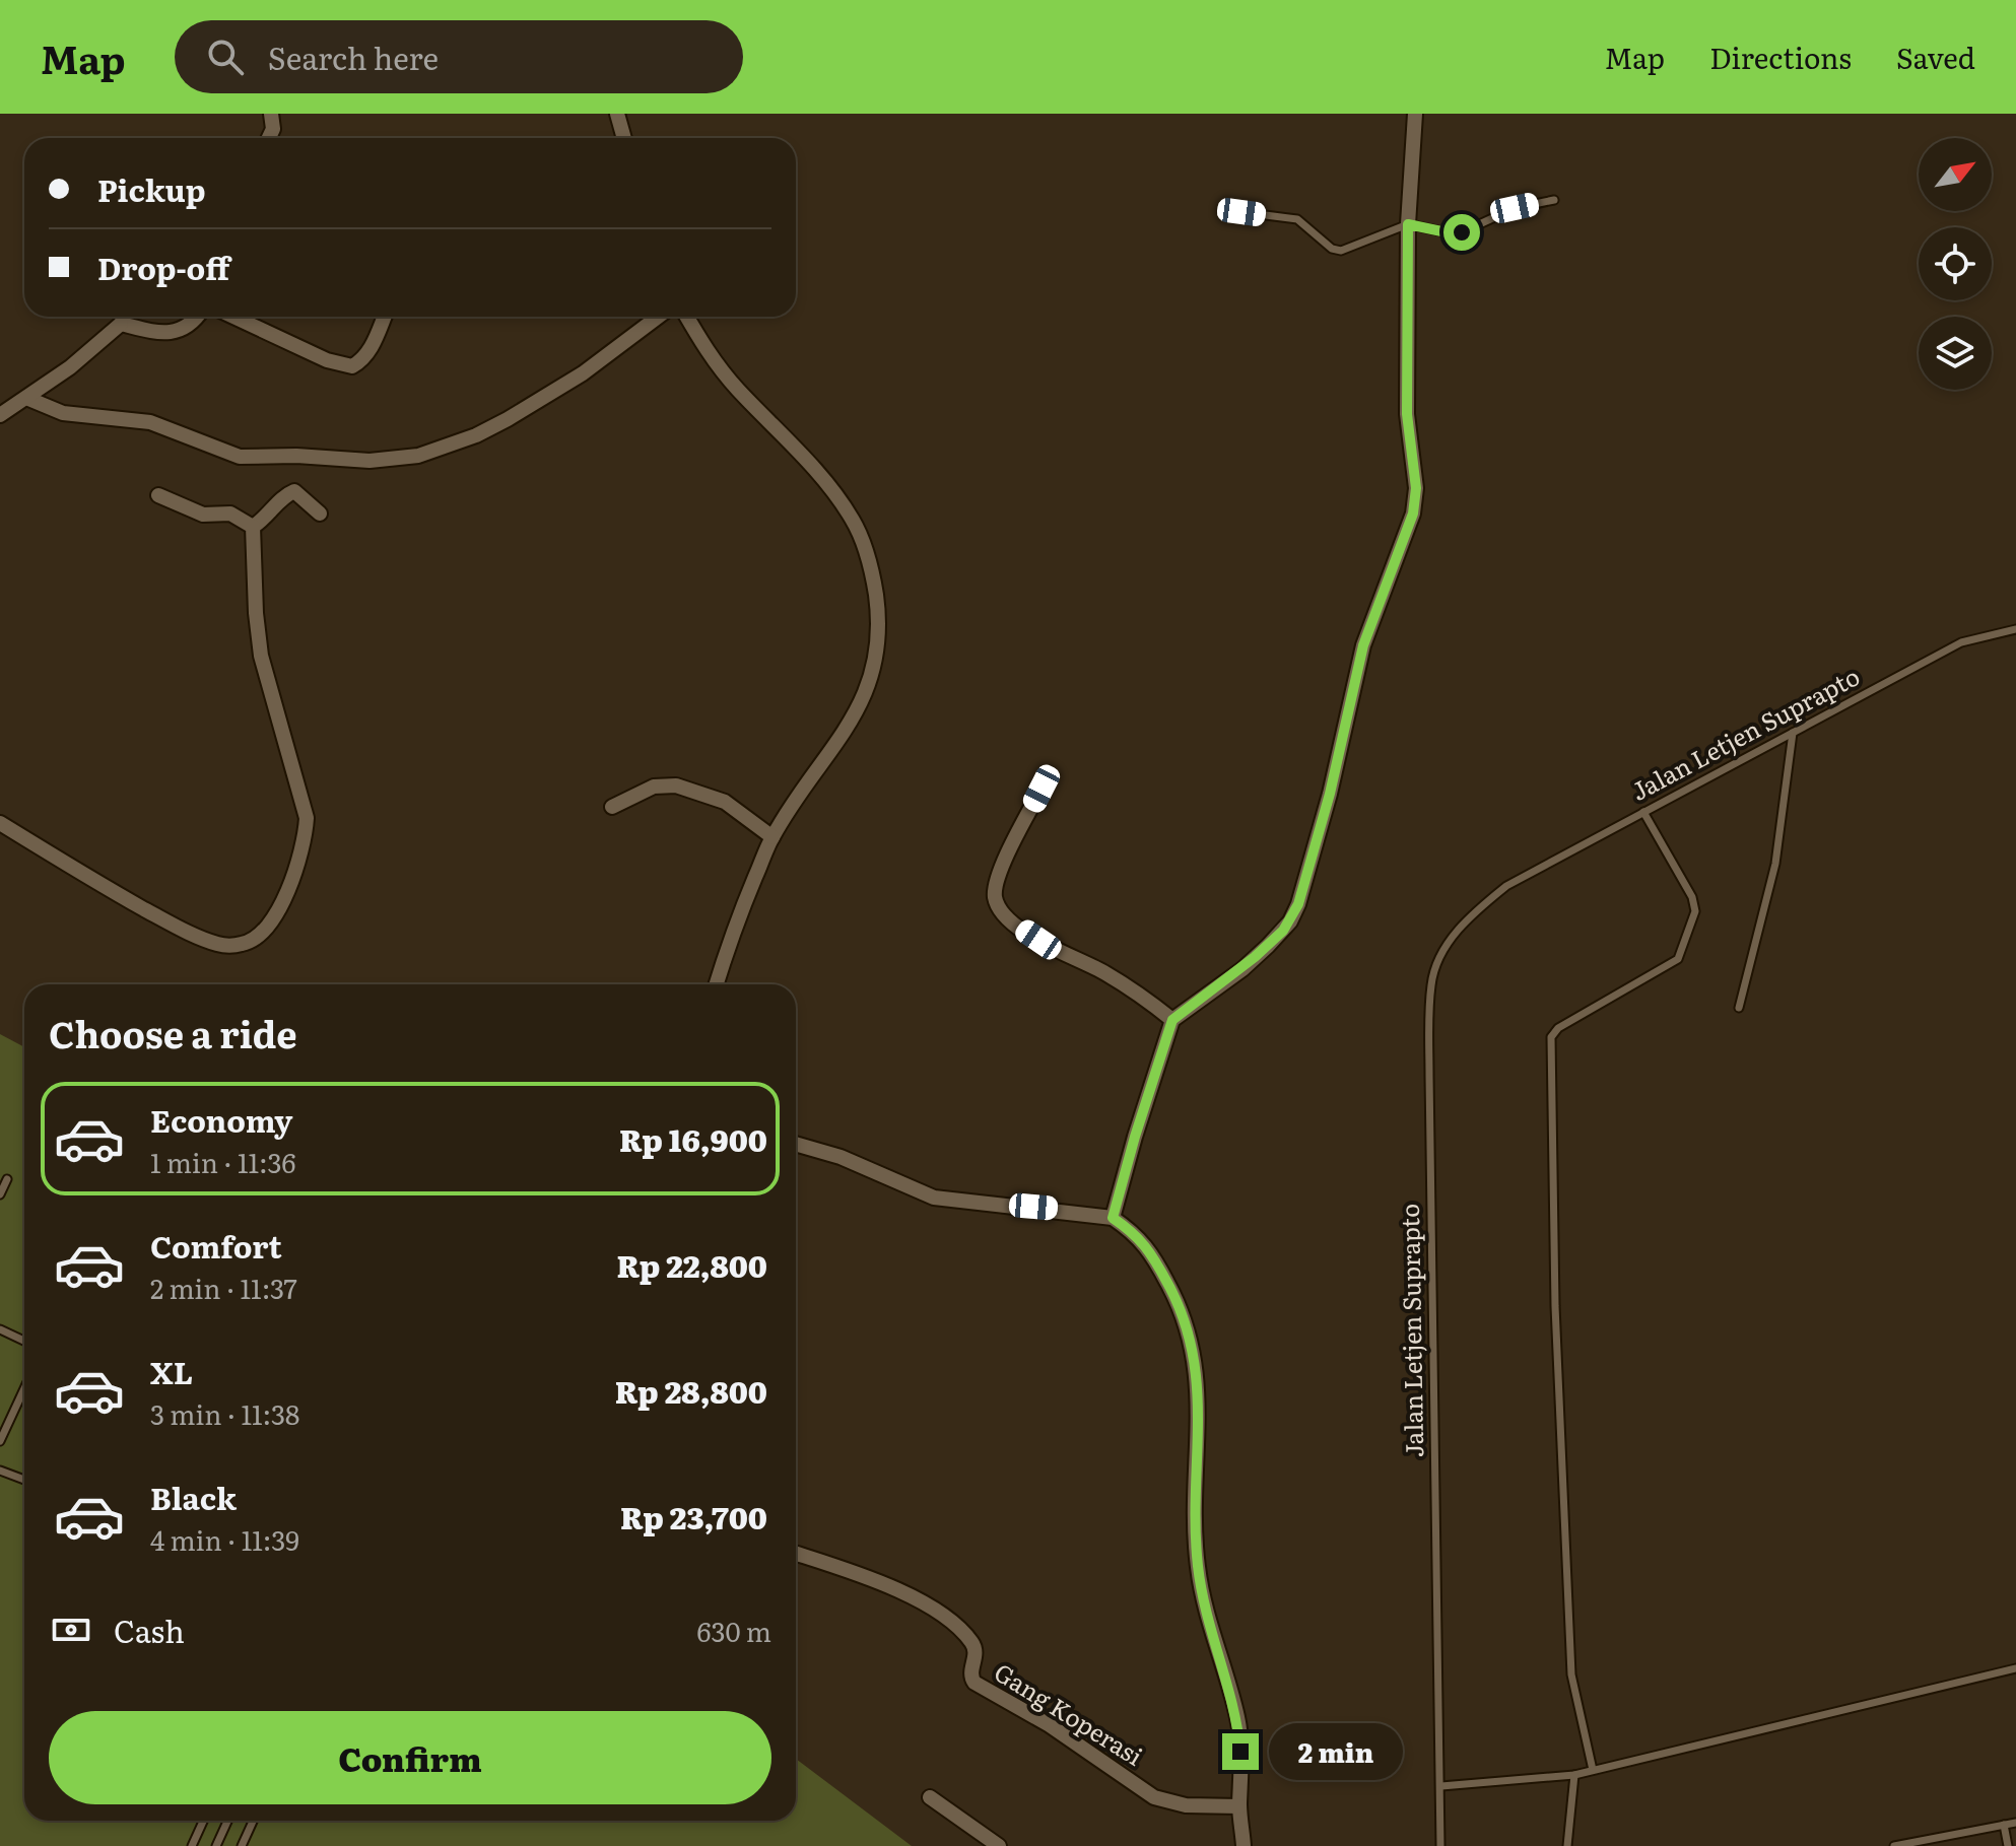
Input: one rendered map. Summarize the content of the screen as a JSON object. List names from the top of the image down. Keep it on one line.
{"streets":{"street":["Gang Koperasi"],"lane":["Jalan Letjen Suprapto"]},"north":"top right","page":{"header":"Map","search":"Search here","nav":["Map","Directions","Saved"],"banner":["Pickup","Drop-off"],"heading":"Choose a ride","list":[{"name":"Economy","note":"1 min · 11:36","value":"Rp 16,900"},{"name":"Comfort","note":"2 min · 11:37","value":"Rp 22,800"},{"name":"XL","note":"3 min · 11:38","value":"Rp 28,800"},{"name":"Black","note":"4 min · 11:39","value":"Rp 23,700"}],"pay":["Cash","630 m"],"buttons":"Confirm","bubble":"2 min"}}
